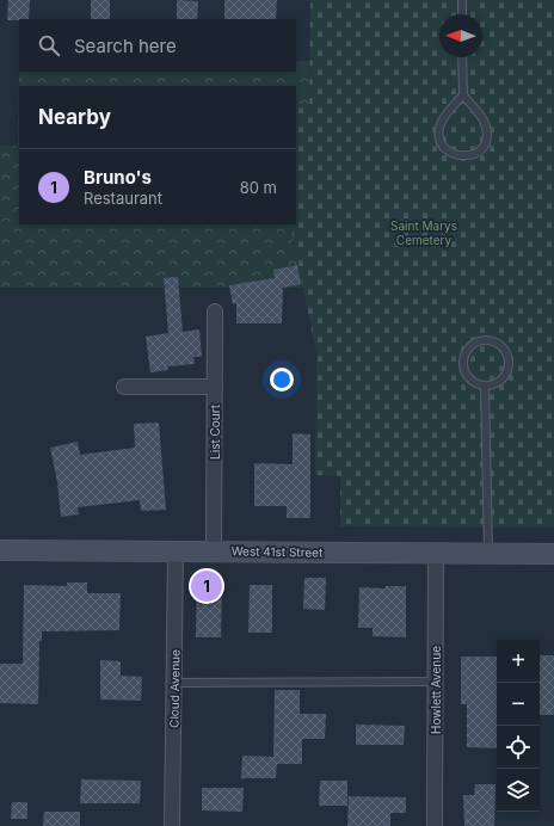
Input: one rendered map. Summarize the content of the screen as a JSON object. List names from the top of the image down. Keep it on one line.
{"streets":{"street":["List Court","West 41st Street","Cloud Avenue","Howlett Avenue"]},"crossings":[["List Court","West 41st Street"],["West 41st Street","Cloud Avenue"],["West 41st Street","Howlett Avenue"]],"parks":["Saint Marys Cemetery"],"north":"left","page":{"search":"Search here","heading":"Nearby","list":[{"mark":"1","name":"Bruno's","note":"Restaurant","value":"80 m"}],"pins":"1","map_buttons":["+","−"]}}
